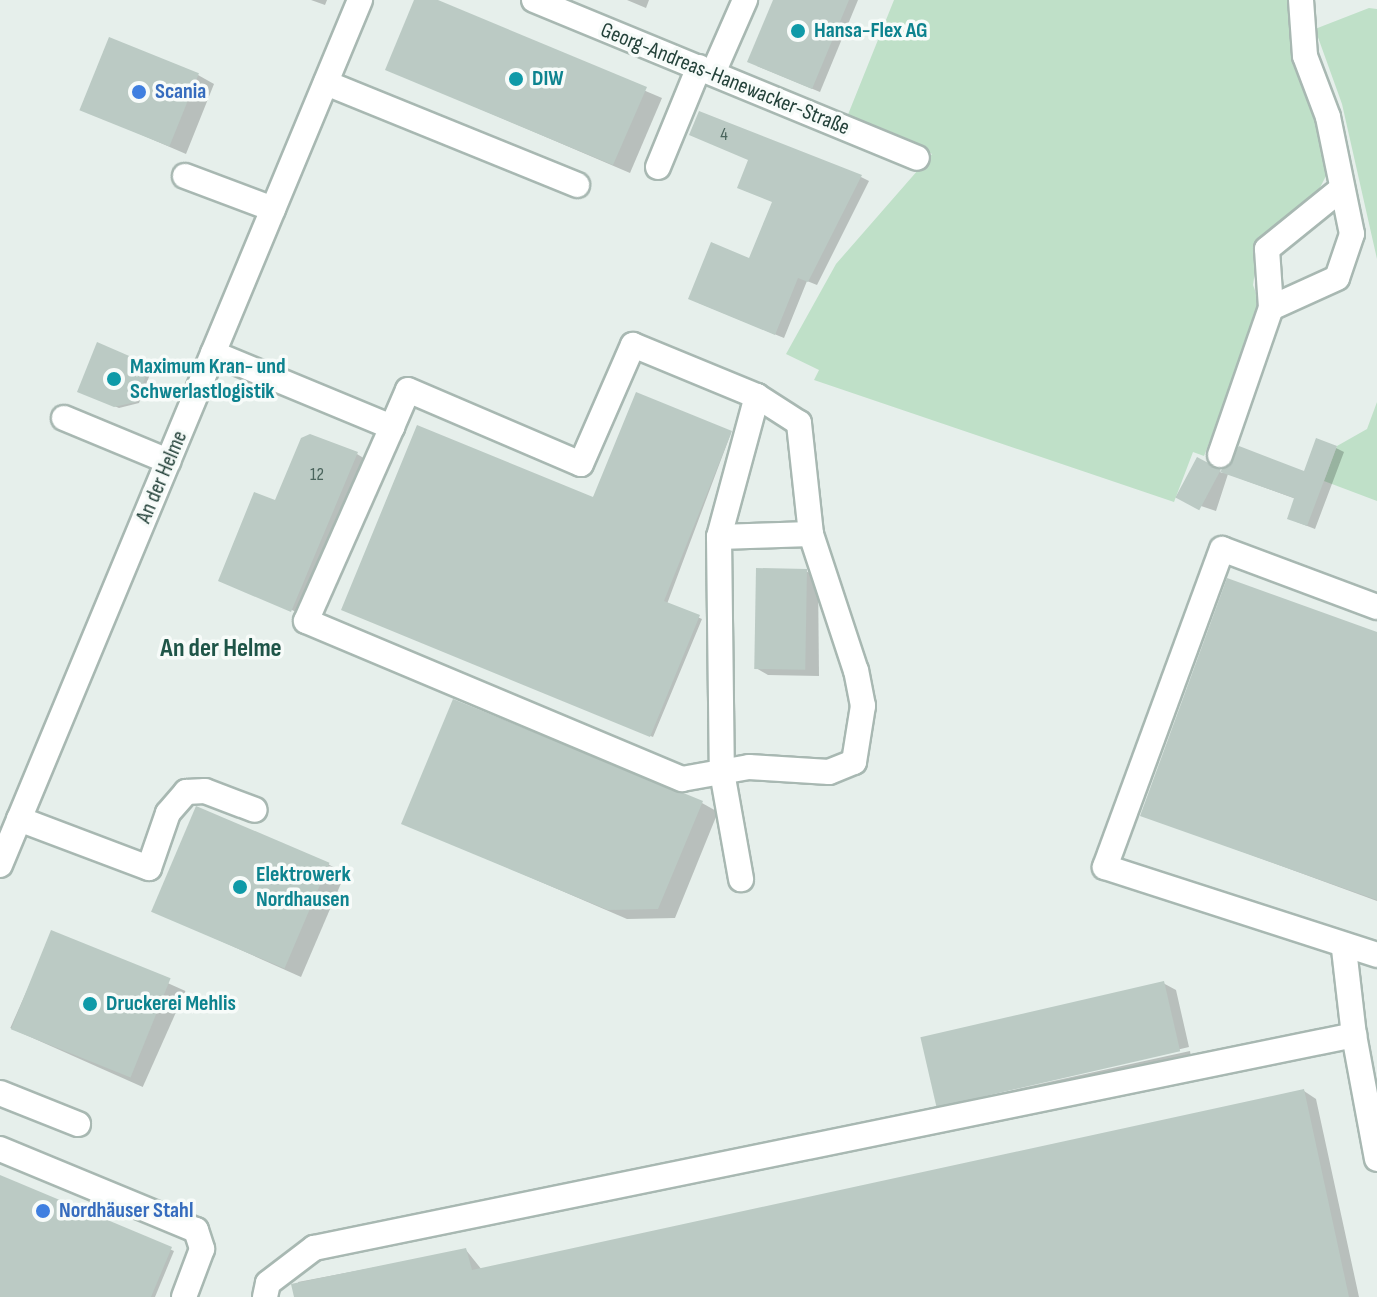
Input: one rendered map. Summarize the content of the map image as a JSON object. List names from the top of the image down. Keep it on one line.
{"streets":{"street":["Georg-Andreas-Hanewacker-Straße","An der Helme"]},"districts":["An der Helme"],"places":["Hansa-Flex AG","DIW","Scania","Maximum Kran- und Schwerlastlogistik","Elektrowerk Nordhausen","Druckerei Mehlis","Nordhäuser Stahl"],"house_numbers":["4","12"]}
